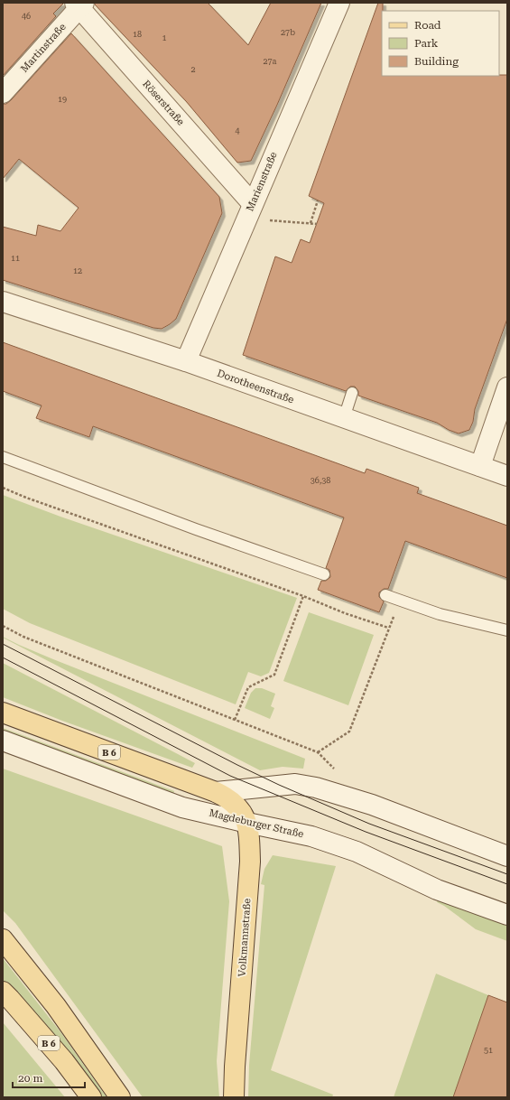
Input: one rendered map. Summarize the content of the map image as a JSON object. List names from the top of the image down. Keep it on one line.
{"streets":{"main road":["B 6","Volkmannstraße"],"street":["Martinstraße","Röserstraße","Marienstraße","Dorotheenstraße","Magdeburger Straße"]},"crossings":[["Martinstraße","Röserstraße"],["Röserstraße","Marienstraße"],["Marienstraße","Dorotheenstraße"],["B 6","Volkmannstraße"],["Magdeburger Straße","Volkmannstraße"]],"house_numbers":["46","27b","18","1","27a","2","19","4","11","12","36,38","51"],"legend":["Road","Park","Building"],"scale_bar":"20 m"}
